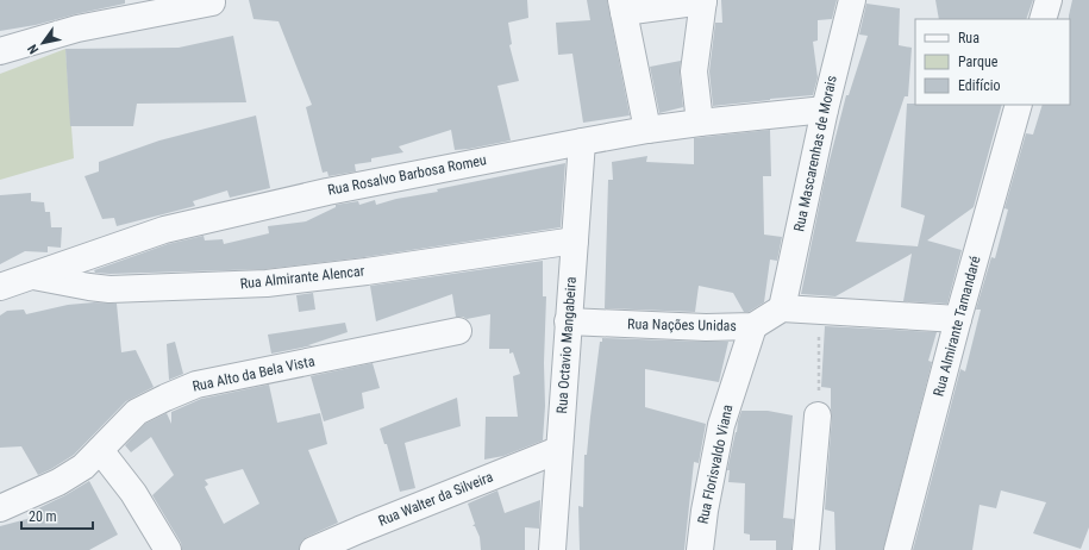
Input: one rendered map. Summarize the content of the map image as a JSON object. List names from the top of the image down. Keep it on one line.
{"streets":{"street":["Rua Mascarenhas de Morais","Rua Rosalvo Barbosa Romeu","Rua Almirante Alencar","Rua Nações Unidas","Rua Almirante Tamandaré","Rua Octavio Mangabeira","Rua Alto da Bela Vista","Rua Florisvaldo Viana","Rua Walter da Silveira"]},"crossings":[["Rua Mascarenhas de Morais","Rua Rosalvo Barbosa Romeu"],["Rua Mascarenhas de Morais","Rua Nações Unidas"],["Rua Rosalvo Barbosa Romeu","Rua Almirante Alencar"],["Rua Rosalvo Barbosa Romeu","Rua Octavio Mangabeira"],["Rua Almirante Alencar","Rua Octavio Mangabeira"],["Rua Nações Unidas","Rua Octavio Mangabeira"],["Rua Nações Unidas","Rua Florisvaldo Viana"],["Rua Octavio Mangabeira","Rua Walter da Silveira"]],"legend":["Rua","Parque","Edifício"],"scale_bar":"20 m","north":"bottom left"}
